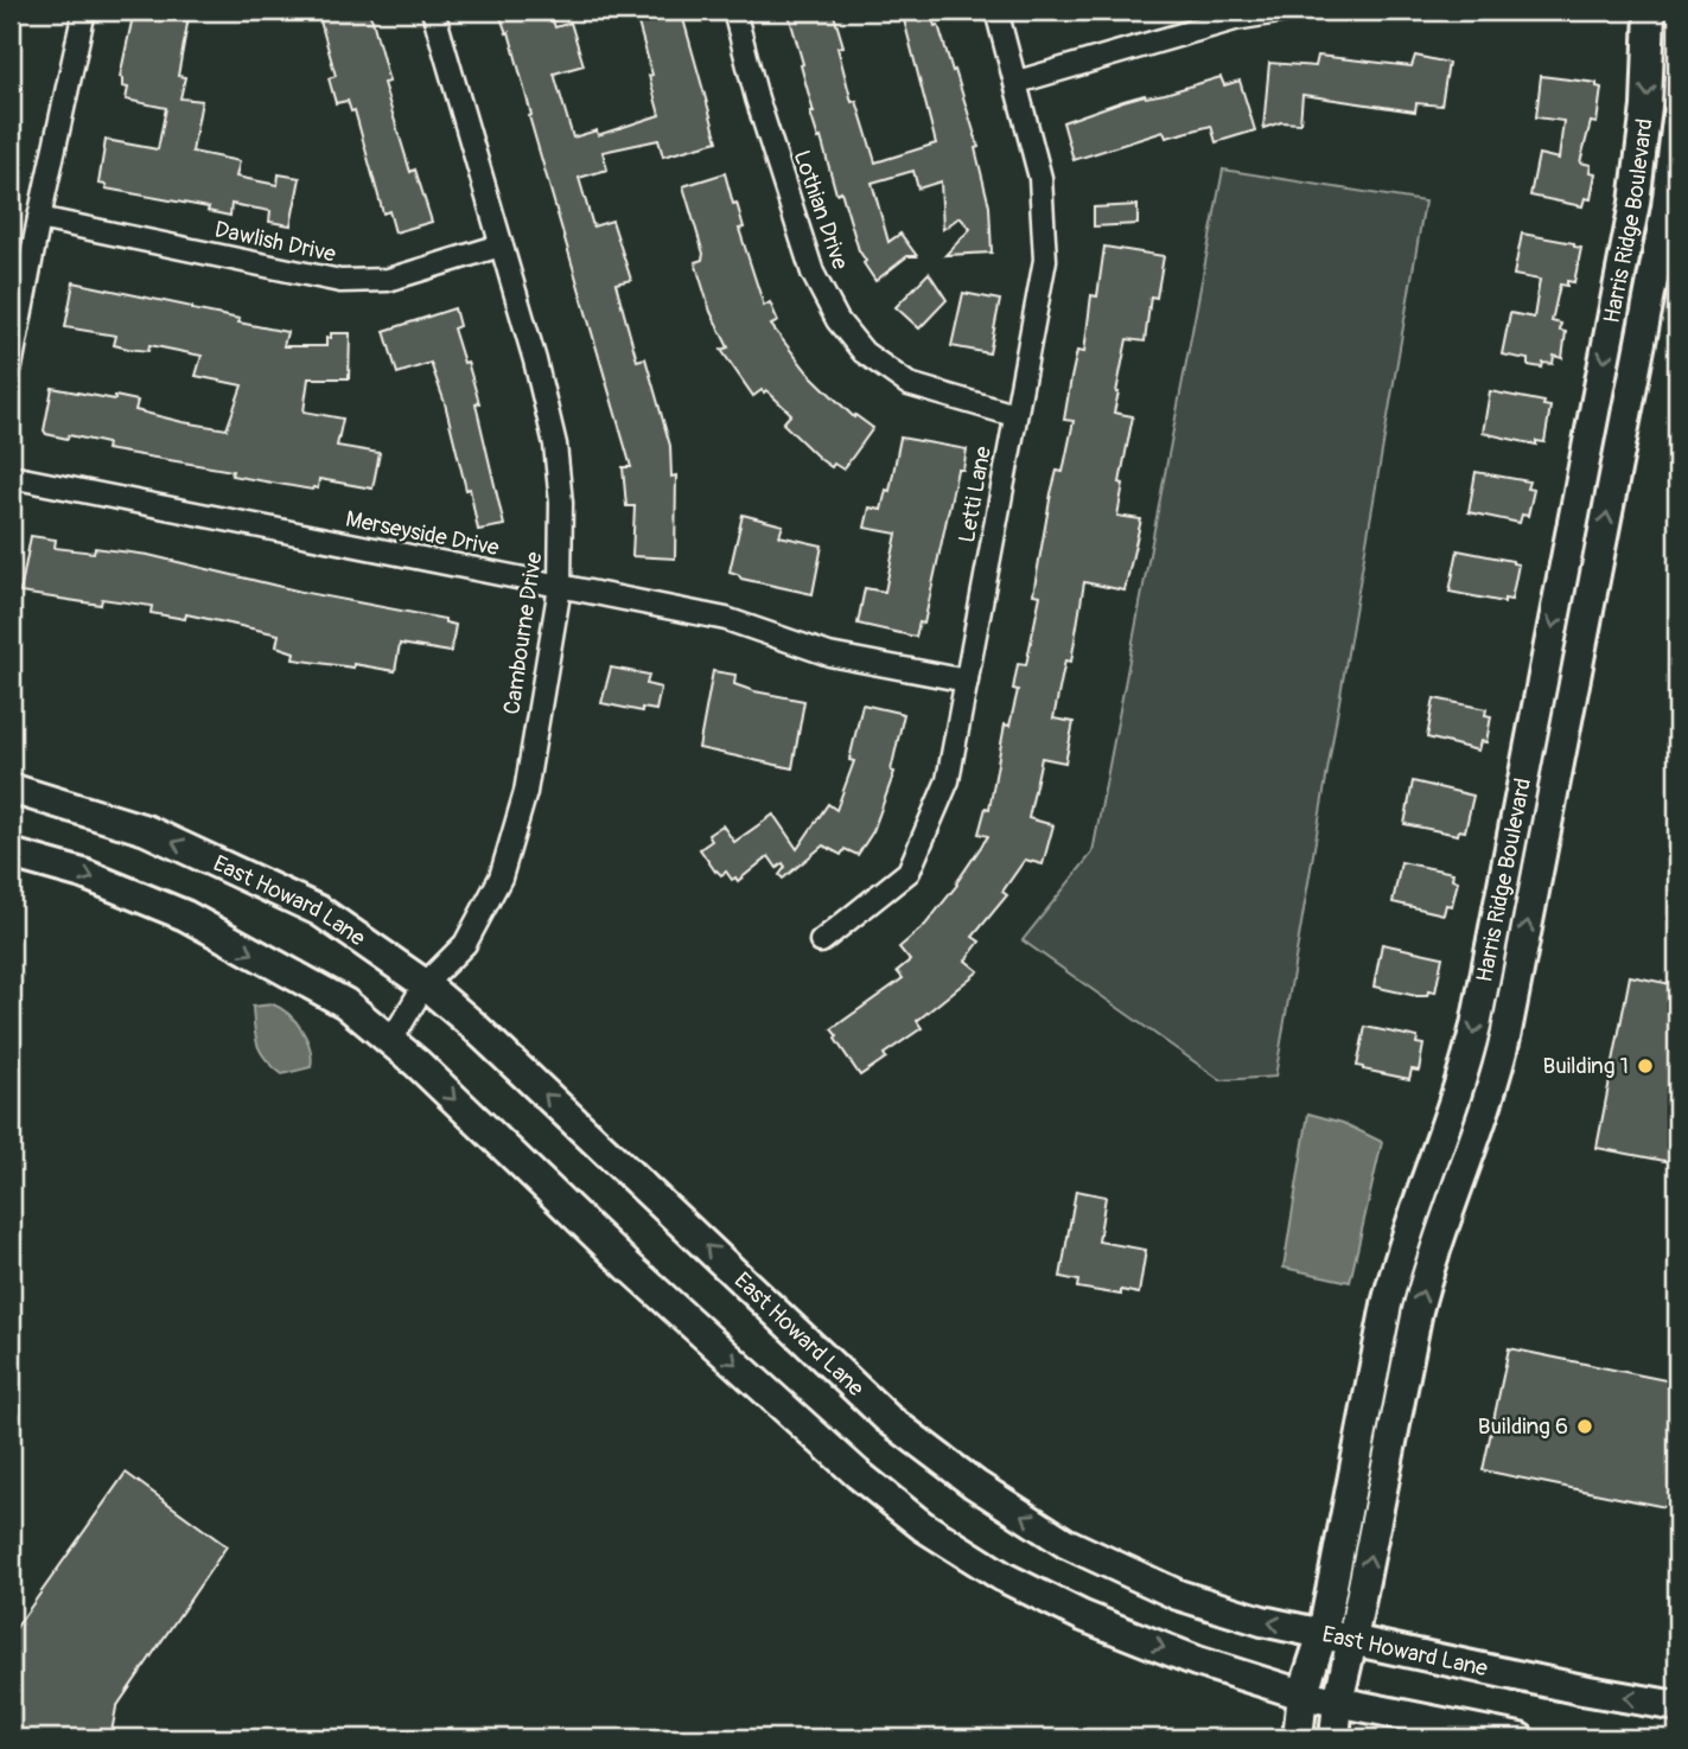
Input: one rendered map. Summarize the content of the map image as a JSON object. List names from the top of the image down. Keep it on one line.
{"streets":{"main road":["Harris Ridge Boulevard","East Howard Lane"],"street":["Lothian Drive","Dawlish Drive","Letti Lane","Merseyside Drive","Cambourne Drive"]},"crossings":[["Lothian Drive","Letti Lane"],["Harris Ridge Boulevard","East Howard Lane"],["Dawlish Drive","Cambourne Drive"],["Letti Lane","Merseyside Drive"],["Merseyside Drive","Cambourne Drive"],["Cambourne Drive","East Howard Lane"]],"places":["Building 1","Building 6"]}
